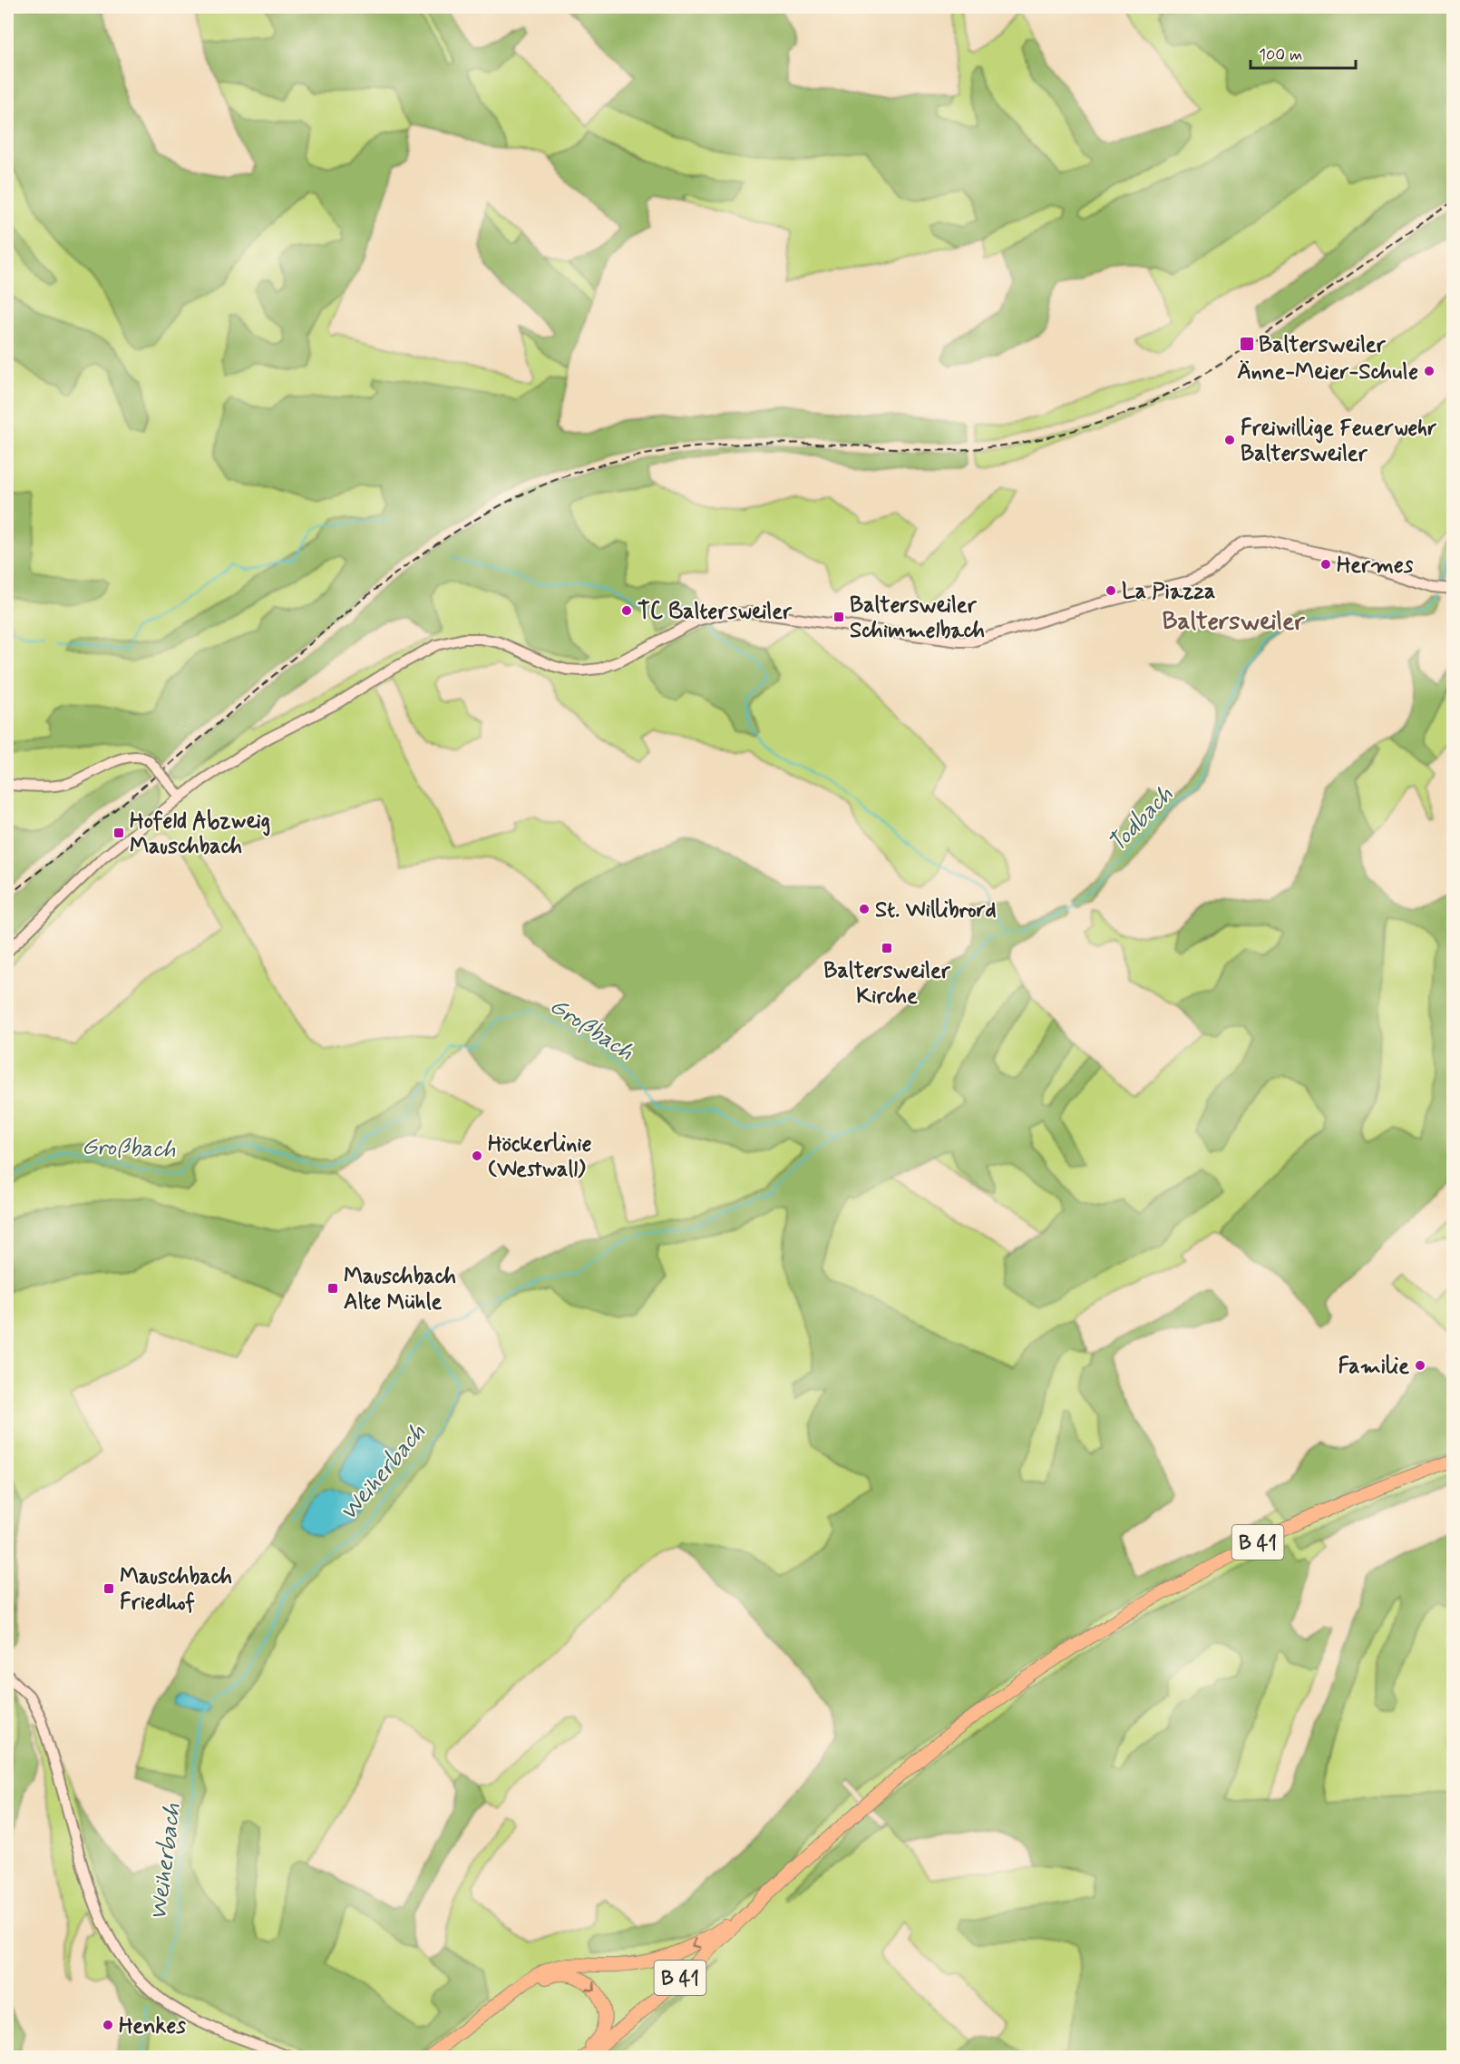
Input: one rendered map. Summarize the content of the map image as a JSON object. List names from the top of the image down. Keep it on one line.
{"streets":{"highway":["B 41"]},"districts":["Baltersweiler"],"water":["Todbach","Großbach","Weiherbach"],"places":{"transit":["Baltersweiler","Baltersweiler Schimmelbach","Hofeld Abzweig Mauschbach","Baltersweiler Kirche","Mauschbach Alte Mühle","Mauschbach Friedhof"],"other":["Änne-Meier-Schule","Freiwillige Feuerwehr Baltersweiler","Hermes","La Piazza","TC Baltersweiler","St. Willibrord","Höckerlinie (Westwall)","Familie","Henkes"]},"scale_bar":"100 m"}
